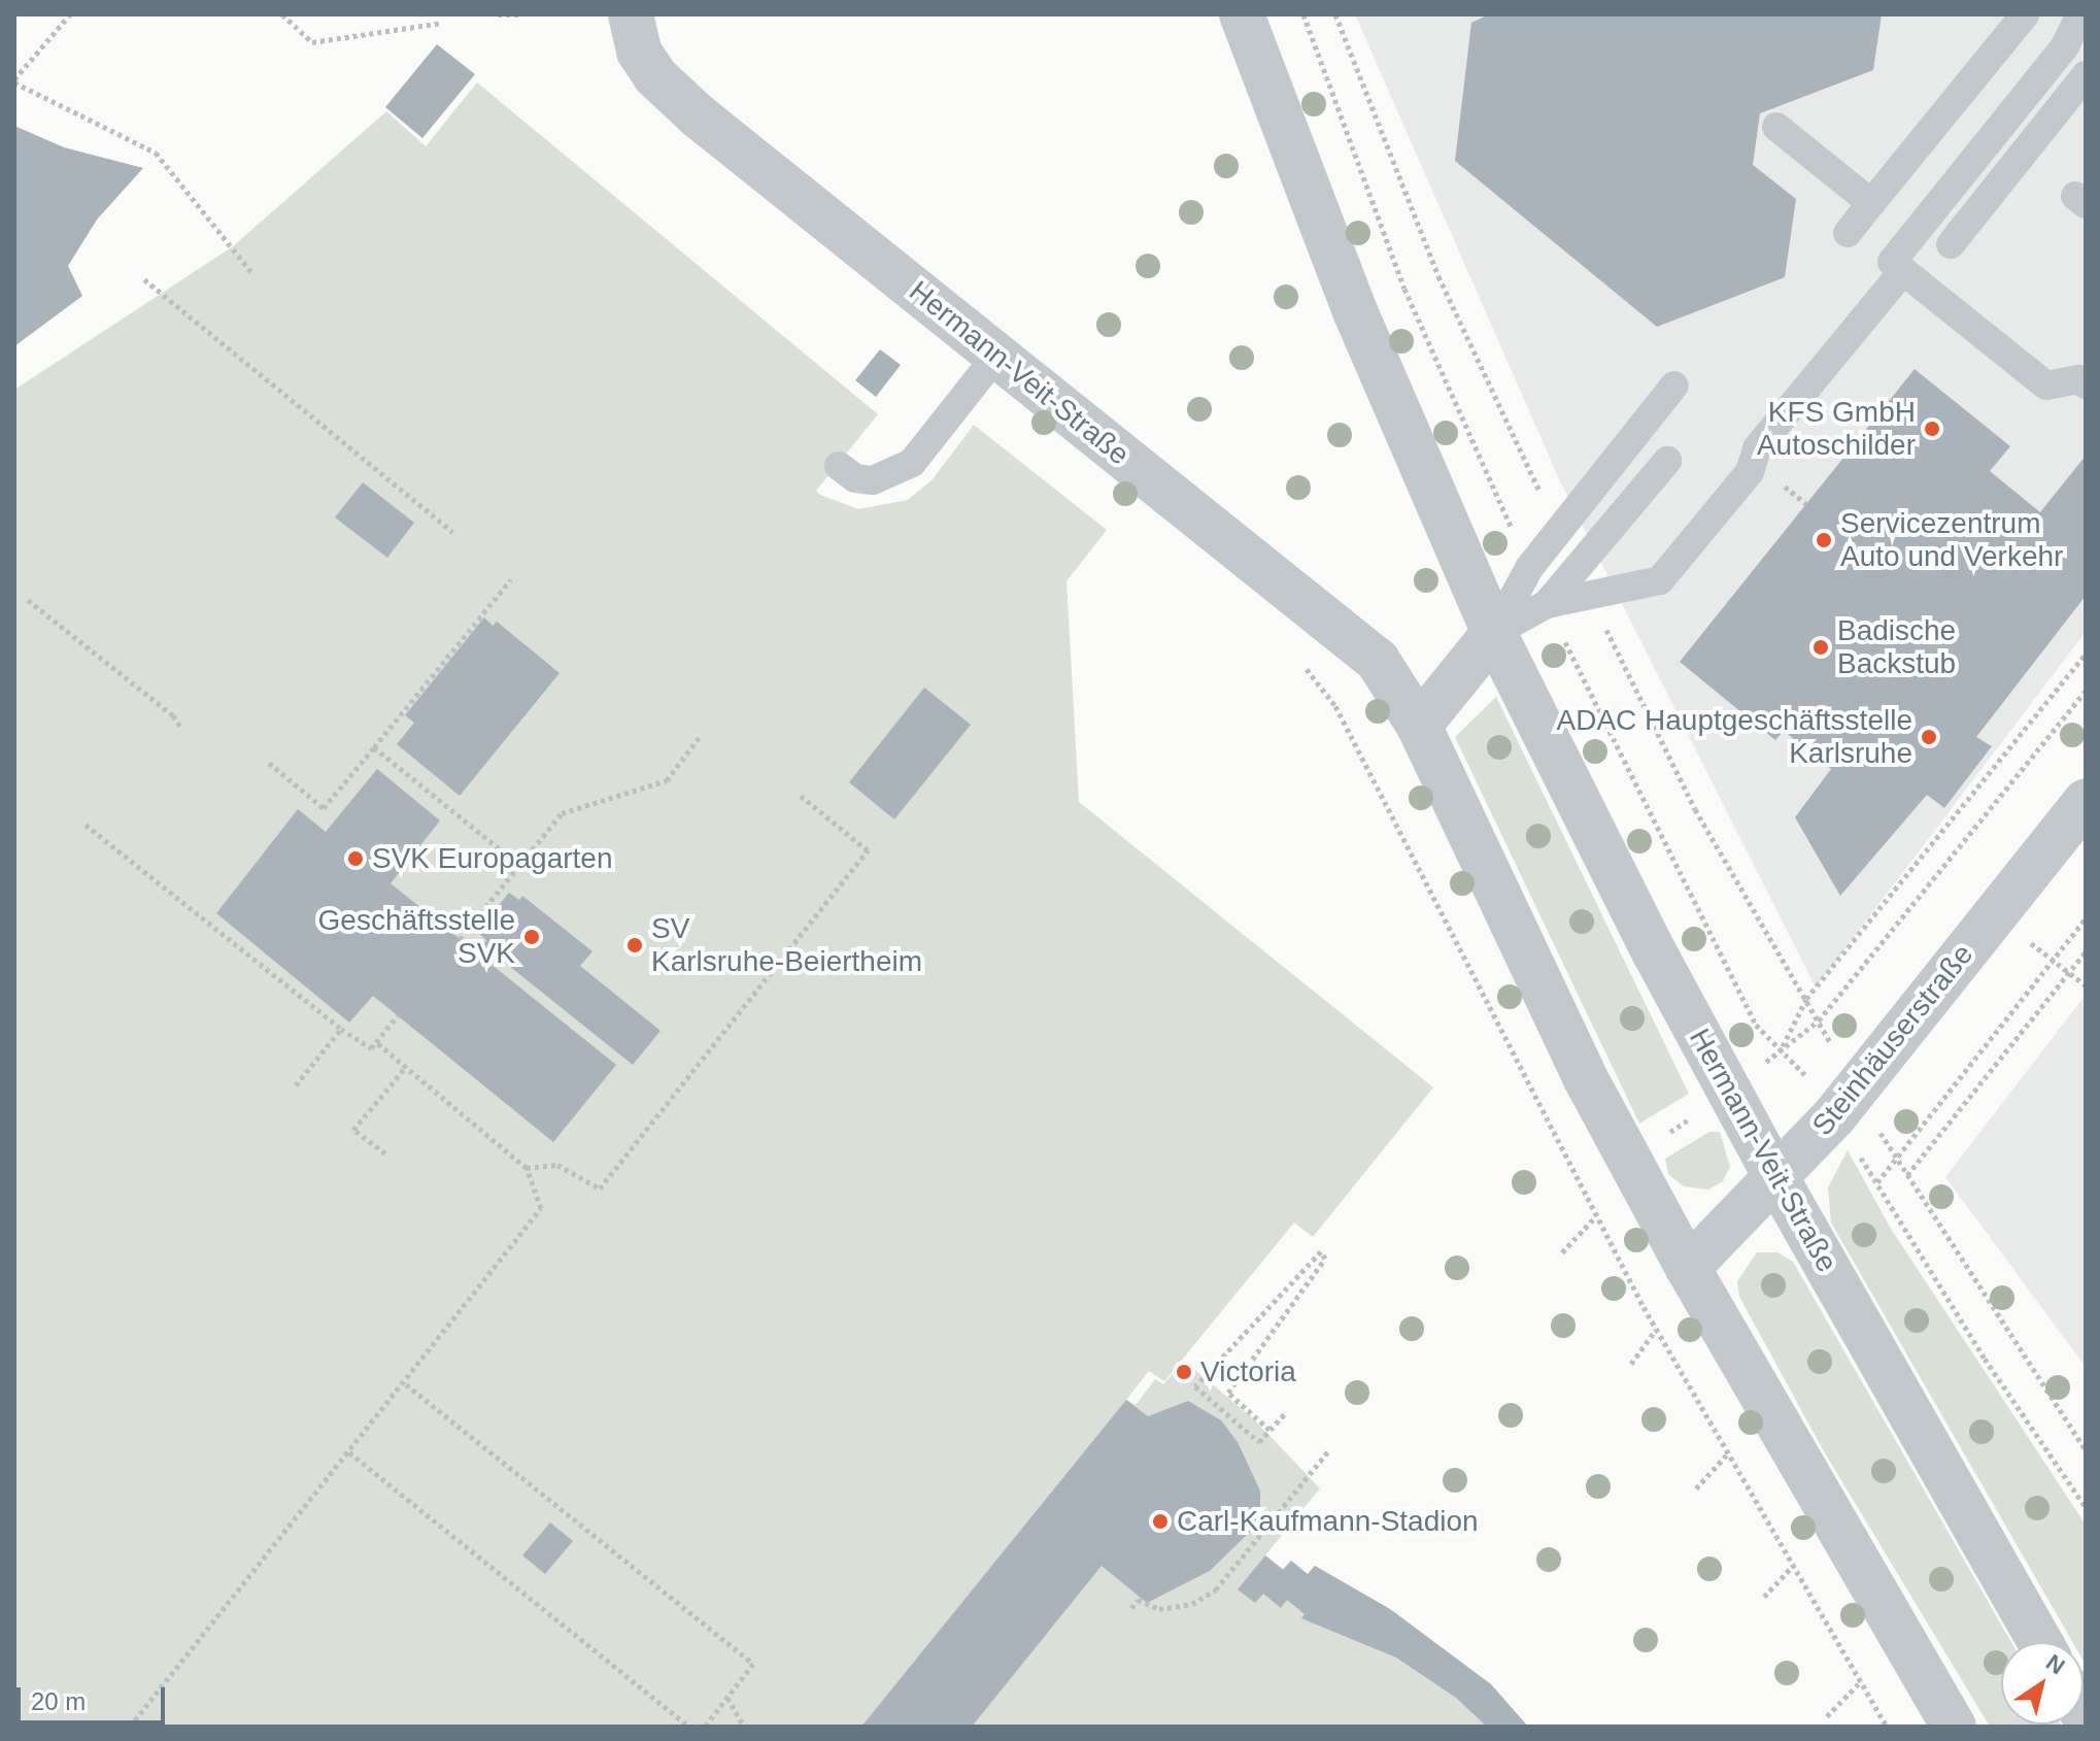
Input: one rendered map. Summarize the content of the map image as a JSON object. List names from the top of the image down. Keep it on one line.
{"streets":{"street":["Hermann-Veit-Straße","Steinhäuserstraße"]},"crossings":[["Hermann-Veit-Straße","Steinhäuserstraße"]],"places":["KFS GmbH Autoschilder","Servicezentrum Auto und Verkehr","Badische Backstub","ADAC Hauptgeschäftsstelle Karlsruhe","SVK Europagarten","Geschäftsstelle SVK","SV Karlsruhe-Beiertheim","Victoria","Carl-Kaufmann-Stadion"],"scale_bar":"20 m","north":"top right"}
